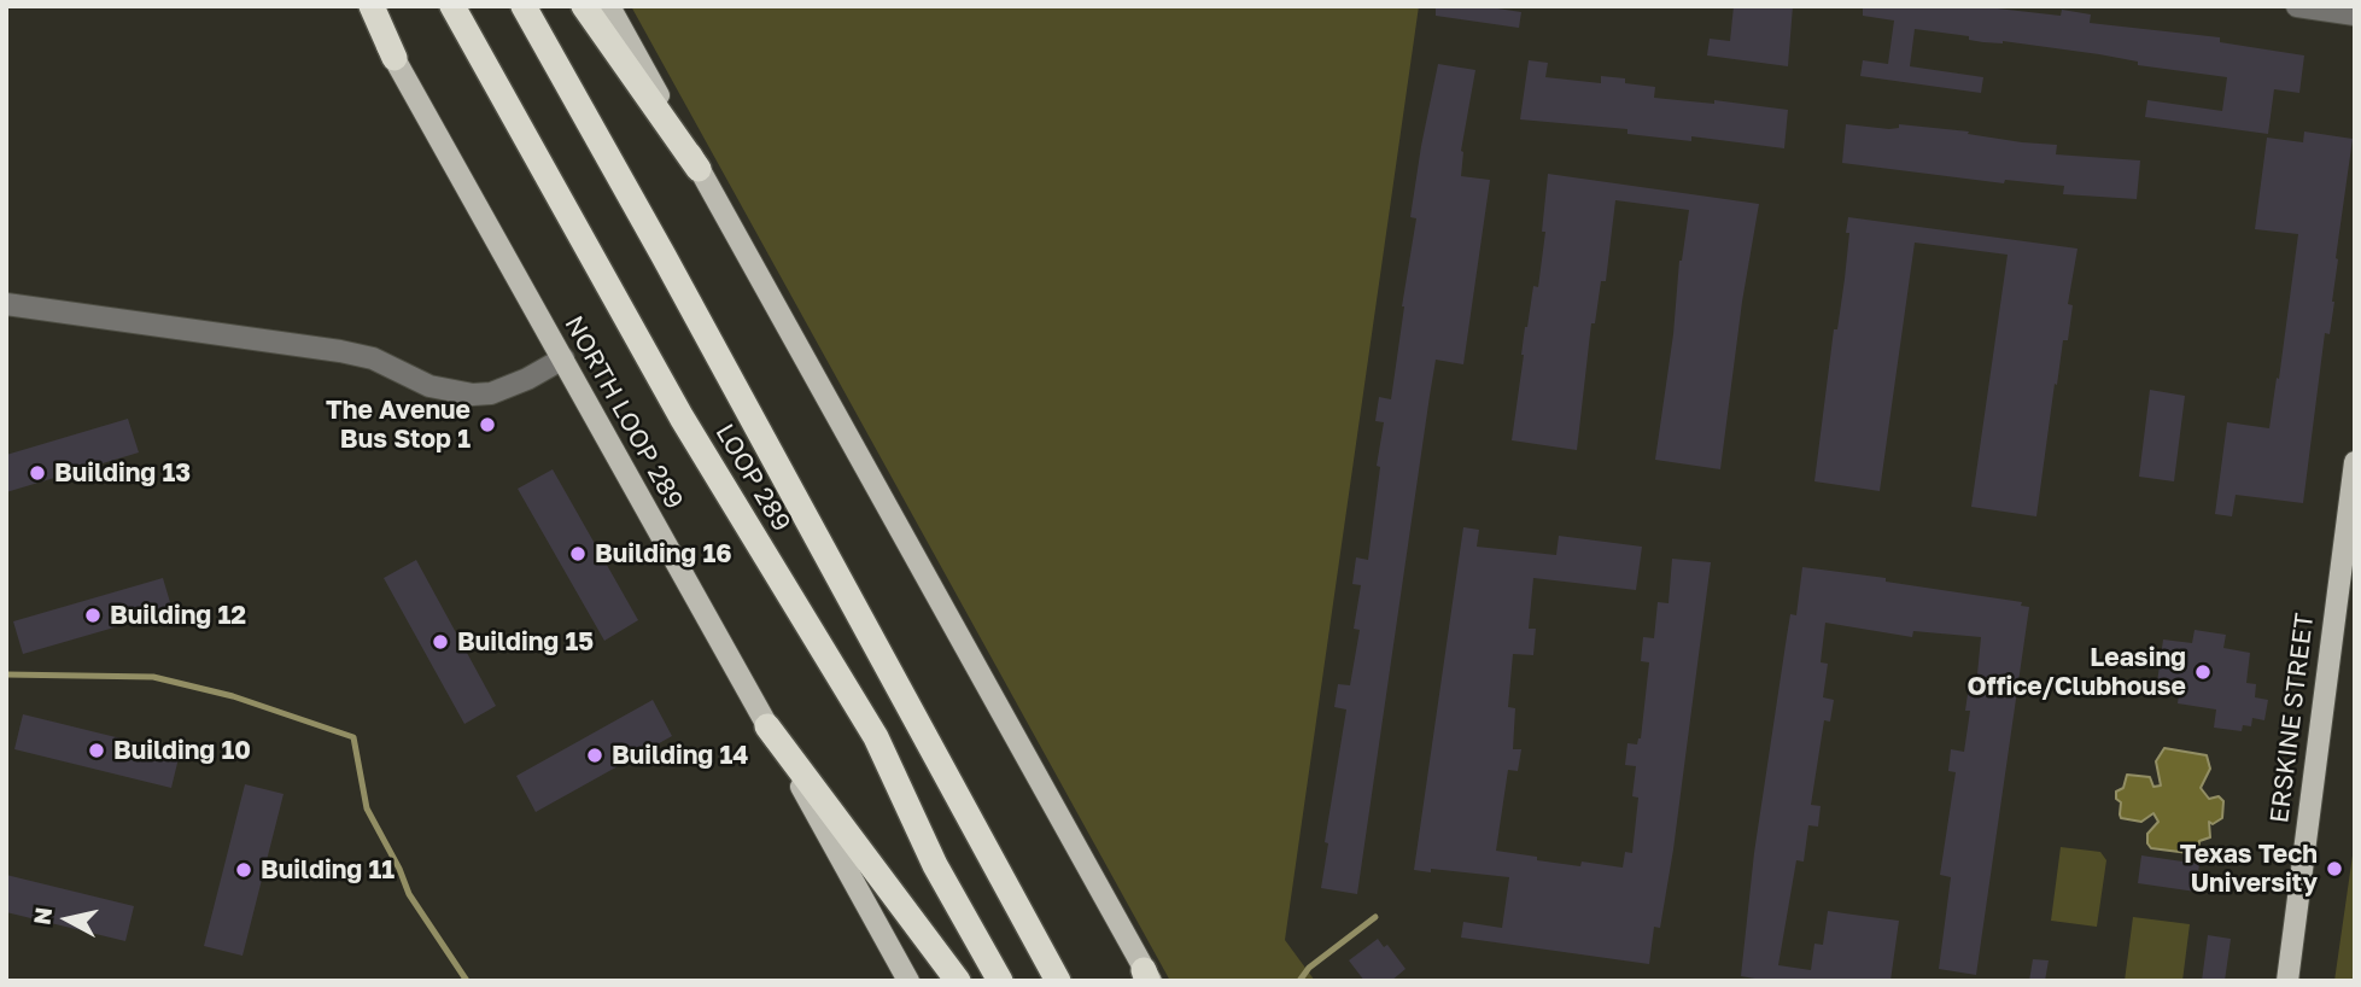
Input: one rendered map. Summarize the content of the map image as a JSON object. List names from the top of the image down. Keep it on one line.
{"streets":{"highway":["LOOP 289"],"main road":["NORTH LOOP 289","ERSKINE STREET"]},"places":["The Avenue Bus Stop 1","Building 13","Building 16","Building 12","Building 15","Leasing Office/Clubhouse","Building 10","Building 14","Texas Tech University","Building 11"],"north":"left"}
